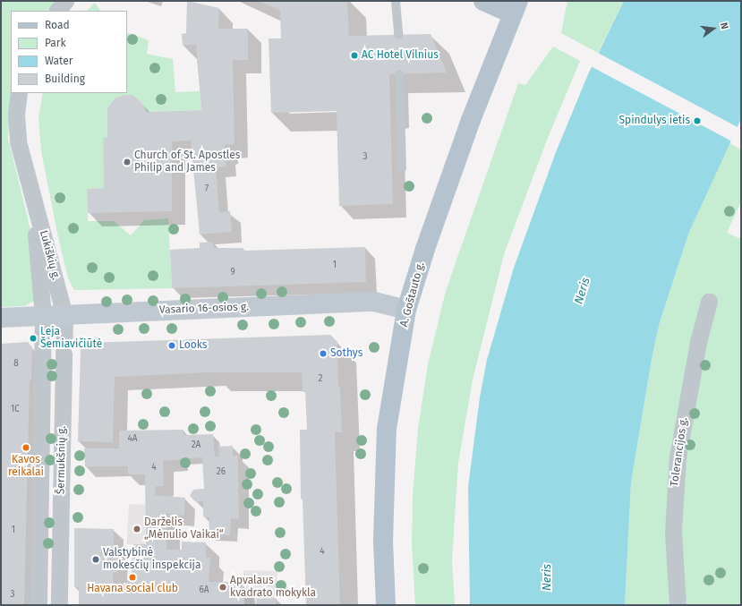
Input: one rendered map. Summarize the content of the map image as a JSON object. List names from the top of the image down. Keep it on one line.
{"streets":{"main road":["A. Goštauto g.","Vasario 16-osios g."],"street":["Lukiškių g.","Tolerancijos g.","Šermukšnių g."]},"crossings":[["Lukiškių g.","Vasario 16-osios g."],["Lukiškių g.","Šermukšnių g."],["A. Goštauto g.","Vasario 16-osios g."],["Vasario 16-osios g.","Šermukšnių g."]],"water":["Neris"],"places":["AC Hotel Vilnius","Spindulys ietis","Church of St. Apostles Philip and James","Leja Šemiavičiūtė","Looks","Sothys","Kavos reikalai","Darželis „Mėnulio Vaikai“","Valstybinė mokesčių inspekcija","Havana social club","Apvalaus kvadrato mokykla"],"house_numbers":["3","7","1","9","8","2","1C","4A","2A","4","26","1","4","6A","3"],"legend":["Road","Park","Water","Building"],"north":"right"}
